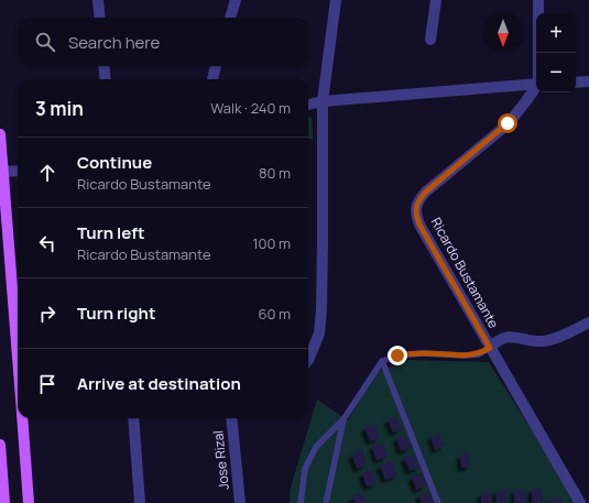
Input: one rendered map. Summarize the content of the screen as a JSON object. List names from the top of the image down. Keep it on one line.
{"streets":{"street":["Ricardo Bustamante","Jose Rizal"]},"north":"bottom","page":{"map_buttons":["+","−"],"search":"Search here","heading":["3 min","Walk · 240 m"],"list":[["Continue","Ricardo Bustamante","80 m"],["Turn left","Ricardo Bustamante","100 m"],["Turn right","60 m"],"Arrive at destination"]}}
